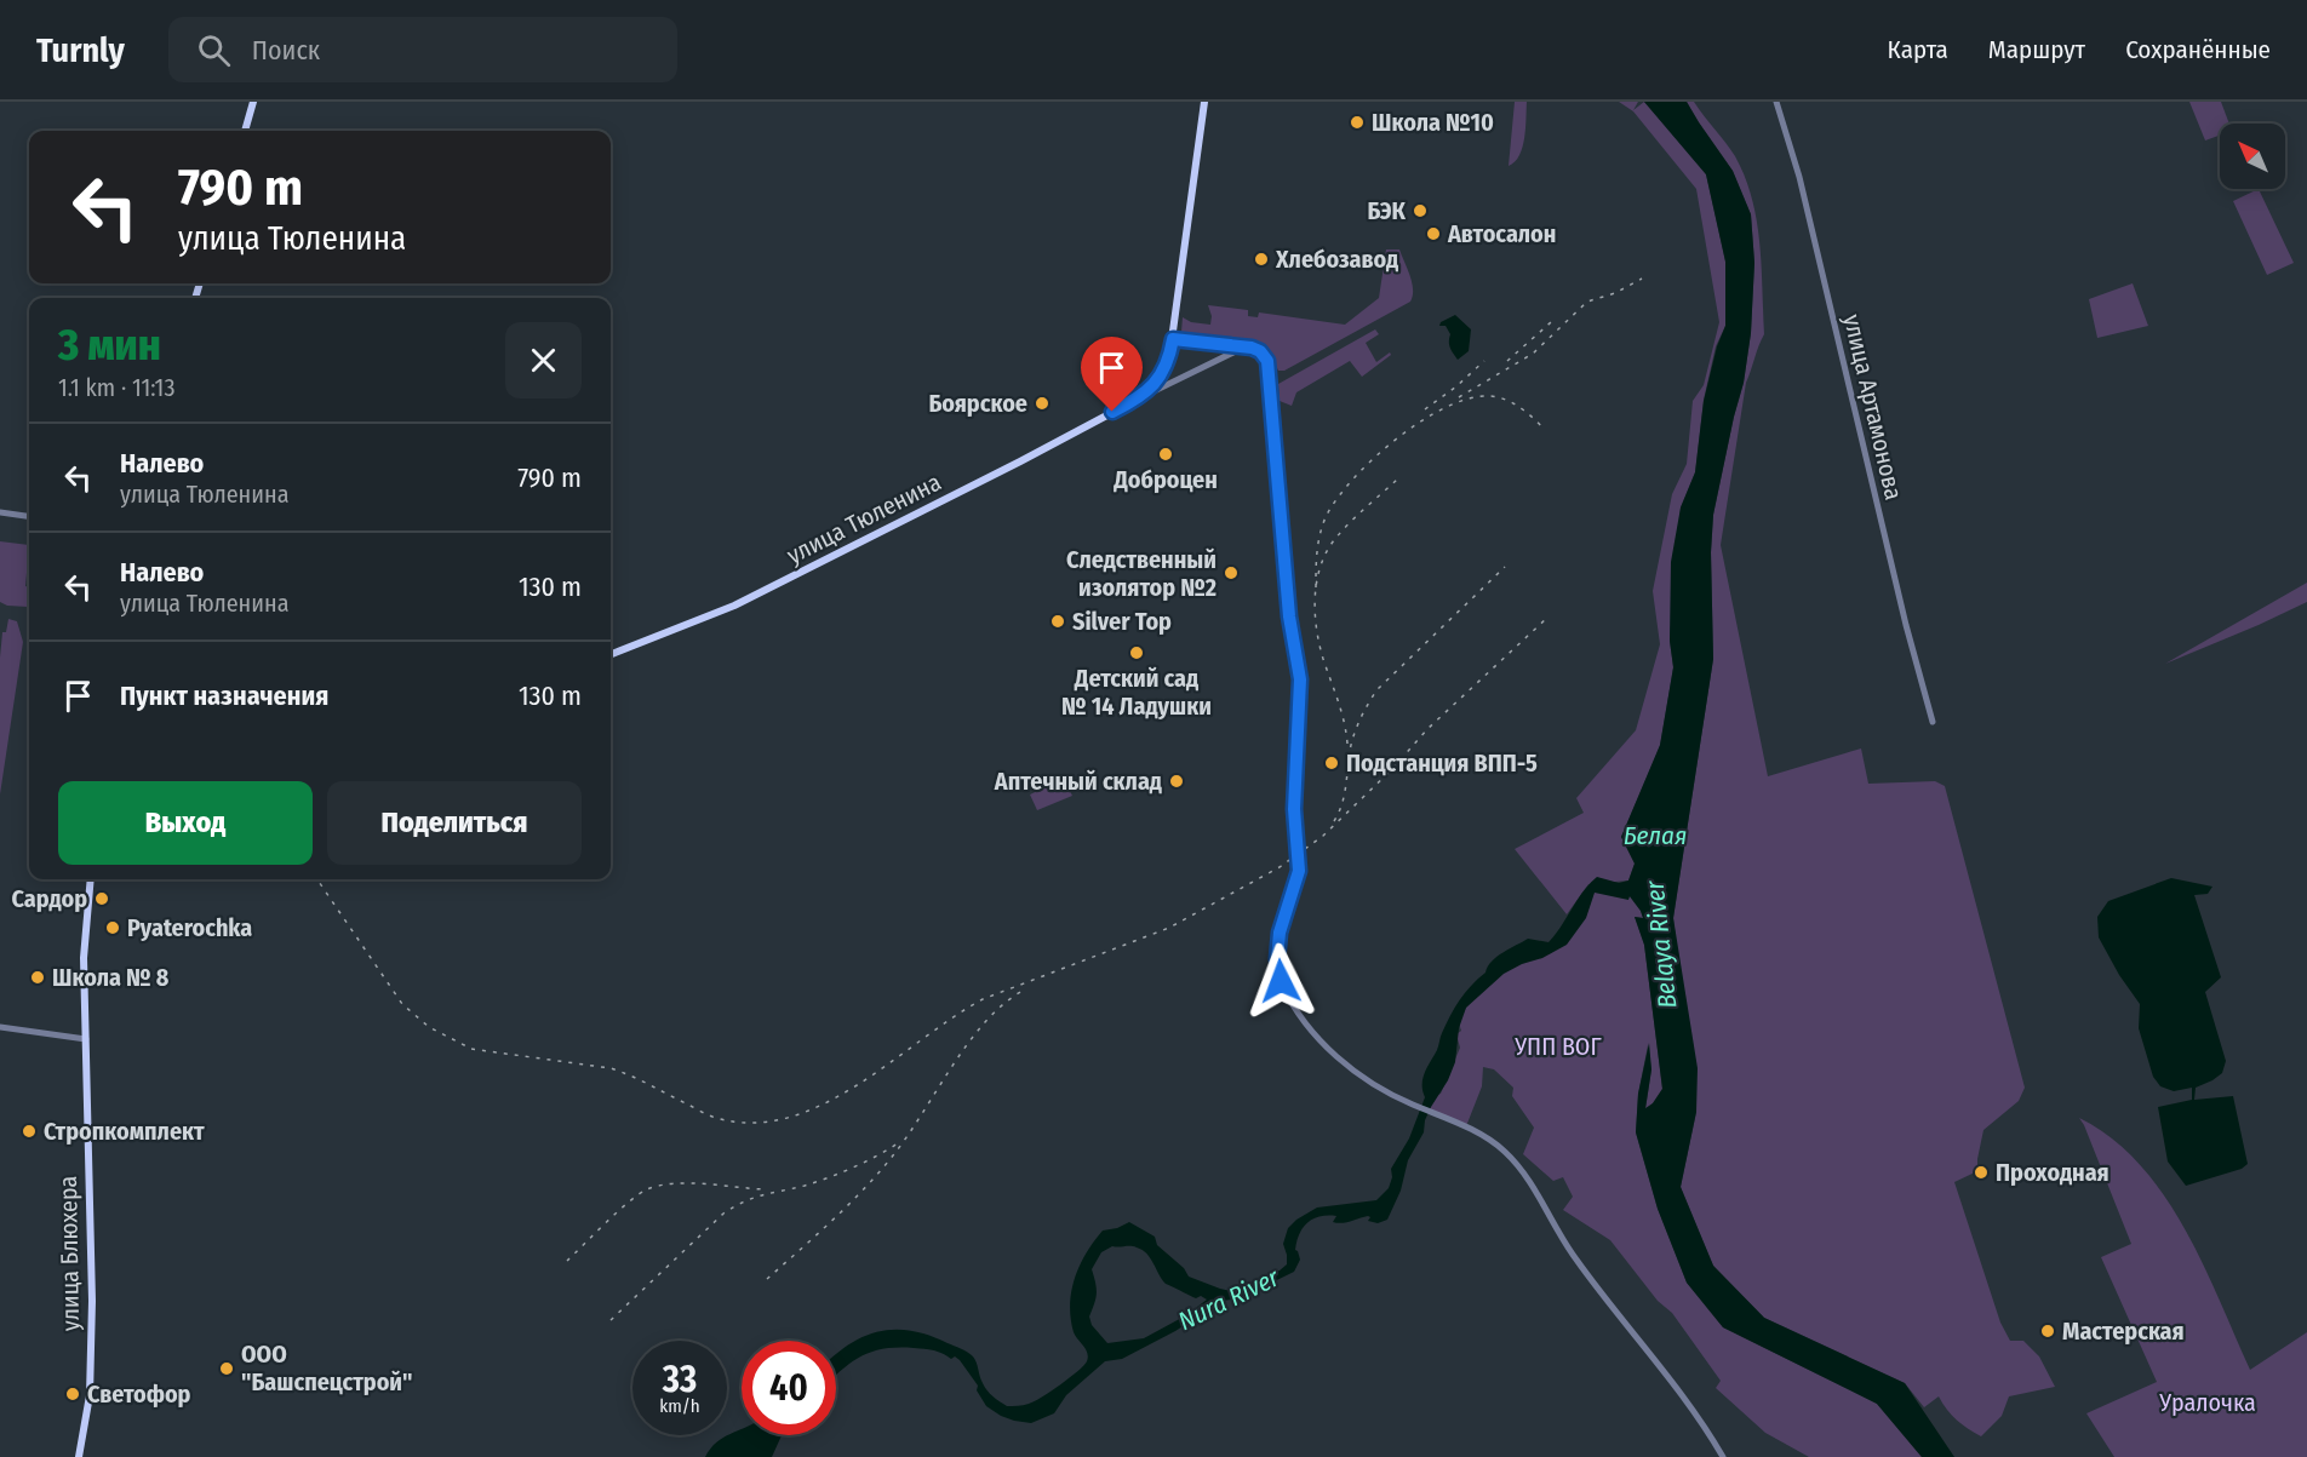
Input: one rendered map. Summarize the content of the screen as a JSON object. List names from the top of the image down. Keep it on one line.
{"streets":{"main road":["улица Тюленина","улица Блюхера"],"street":["улица Артамонова"]},"water":["Белая","Belaya River","Nura River"],"parks":["УПП ВОГ","Уралочка"],"places":["Школа №10","БЭК","Автосалон","Хлебозавод","Боярское","Доброцен","Следственный изолятор №2","Silver Top","Детский сад № 14 Ладушки","Подстанция ВПП-5","Аптечный склад","Сардор","Pyaterochka","Школа № 8","Стропкомплект","Проходная","Мастерская","ООО \"Башспецстрой\"","Светофор"],"north":"top left","page":{"header":"Turnly","search":"Поиск","nav":["Карта","Маршрут","Сохранённые"],"turn":["790 m","улица Тюленина"],"heading":["3 мин","1.1 km · 11:13"],"list":[{"name":"Налево","note":"улица Тюленина","value":"790 m"},{"name":"Налево","note":"улица Тюленина","value":"130 m"},{"name":"Пункт назначения","value":"130 m"}],"buttons":["Выход","Поделиться"],"speed":"33 km/h","limit":"40"}}
